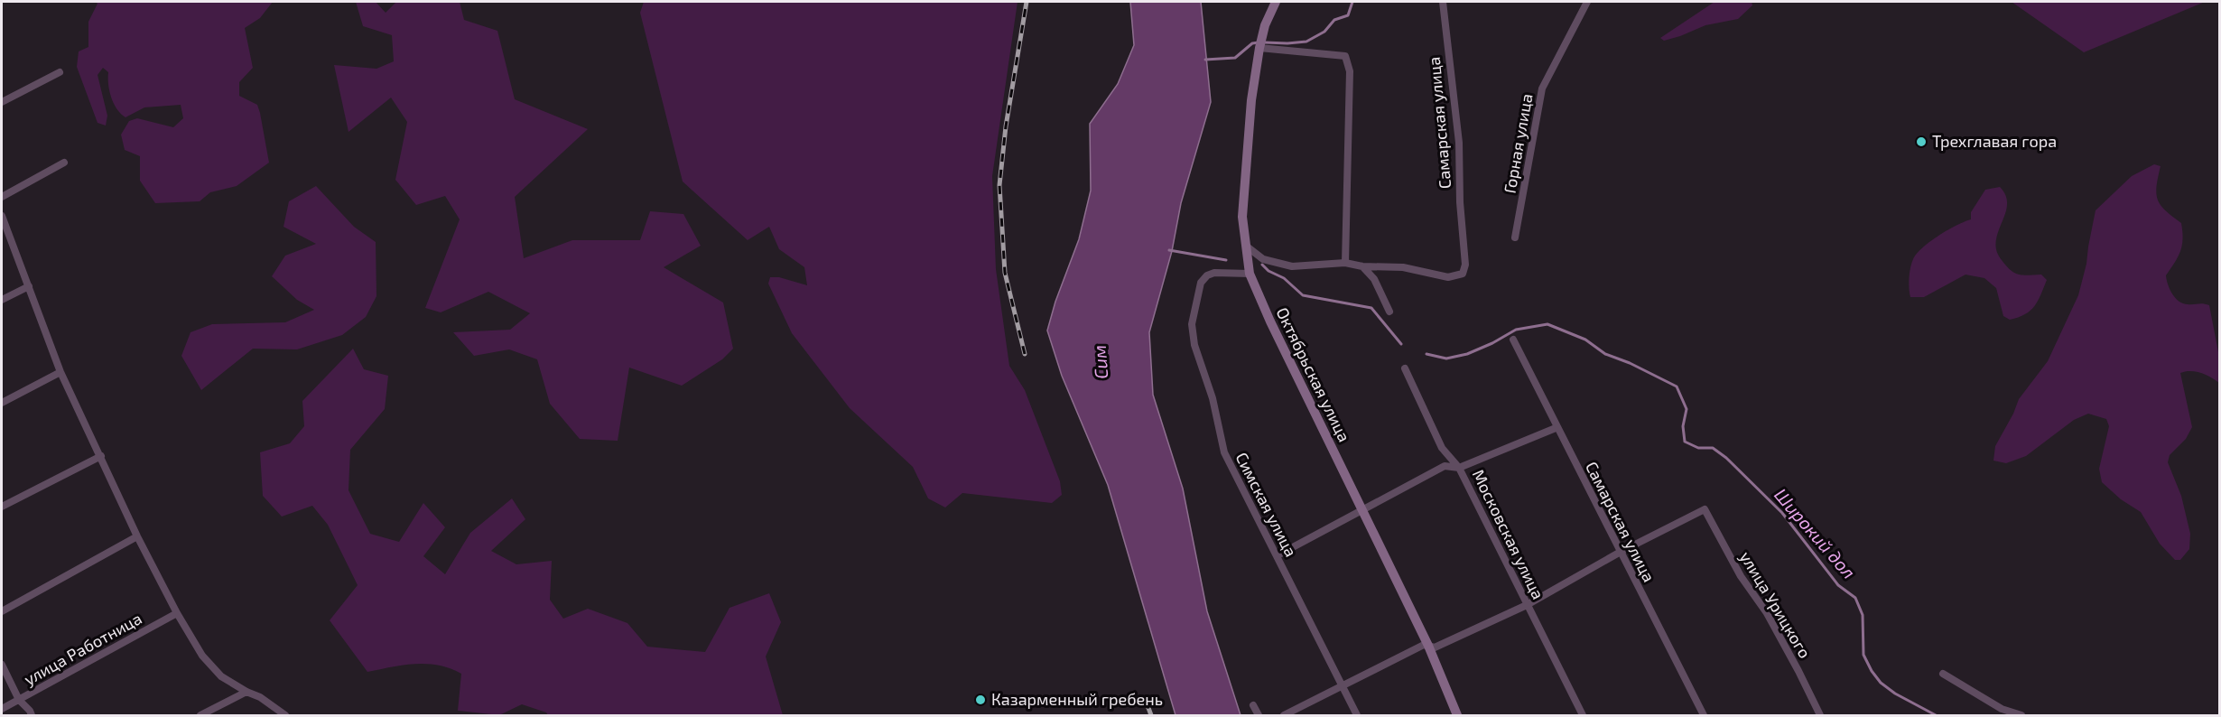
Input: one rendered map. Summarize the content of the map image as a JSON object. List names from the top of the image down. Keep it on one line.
{"streets":{"main road":["Октябрьская улица"],"street":["Самарская улица","Горная улица","Симская улица","Московская улица","улица Урицкого","улица Работница"]},"crossings":[["Самарская улица","улица Урицкого"],["Октябрьская улица","Симская улица"]],"water":["Сим","Широкий дол"],"places":["Трехглавая гора","Казарменный гребень"]}
